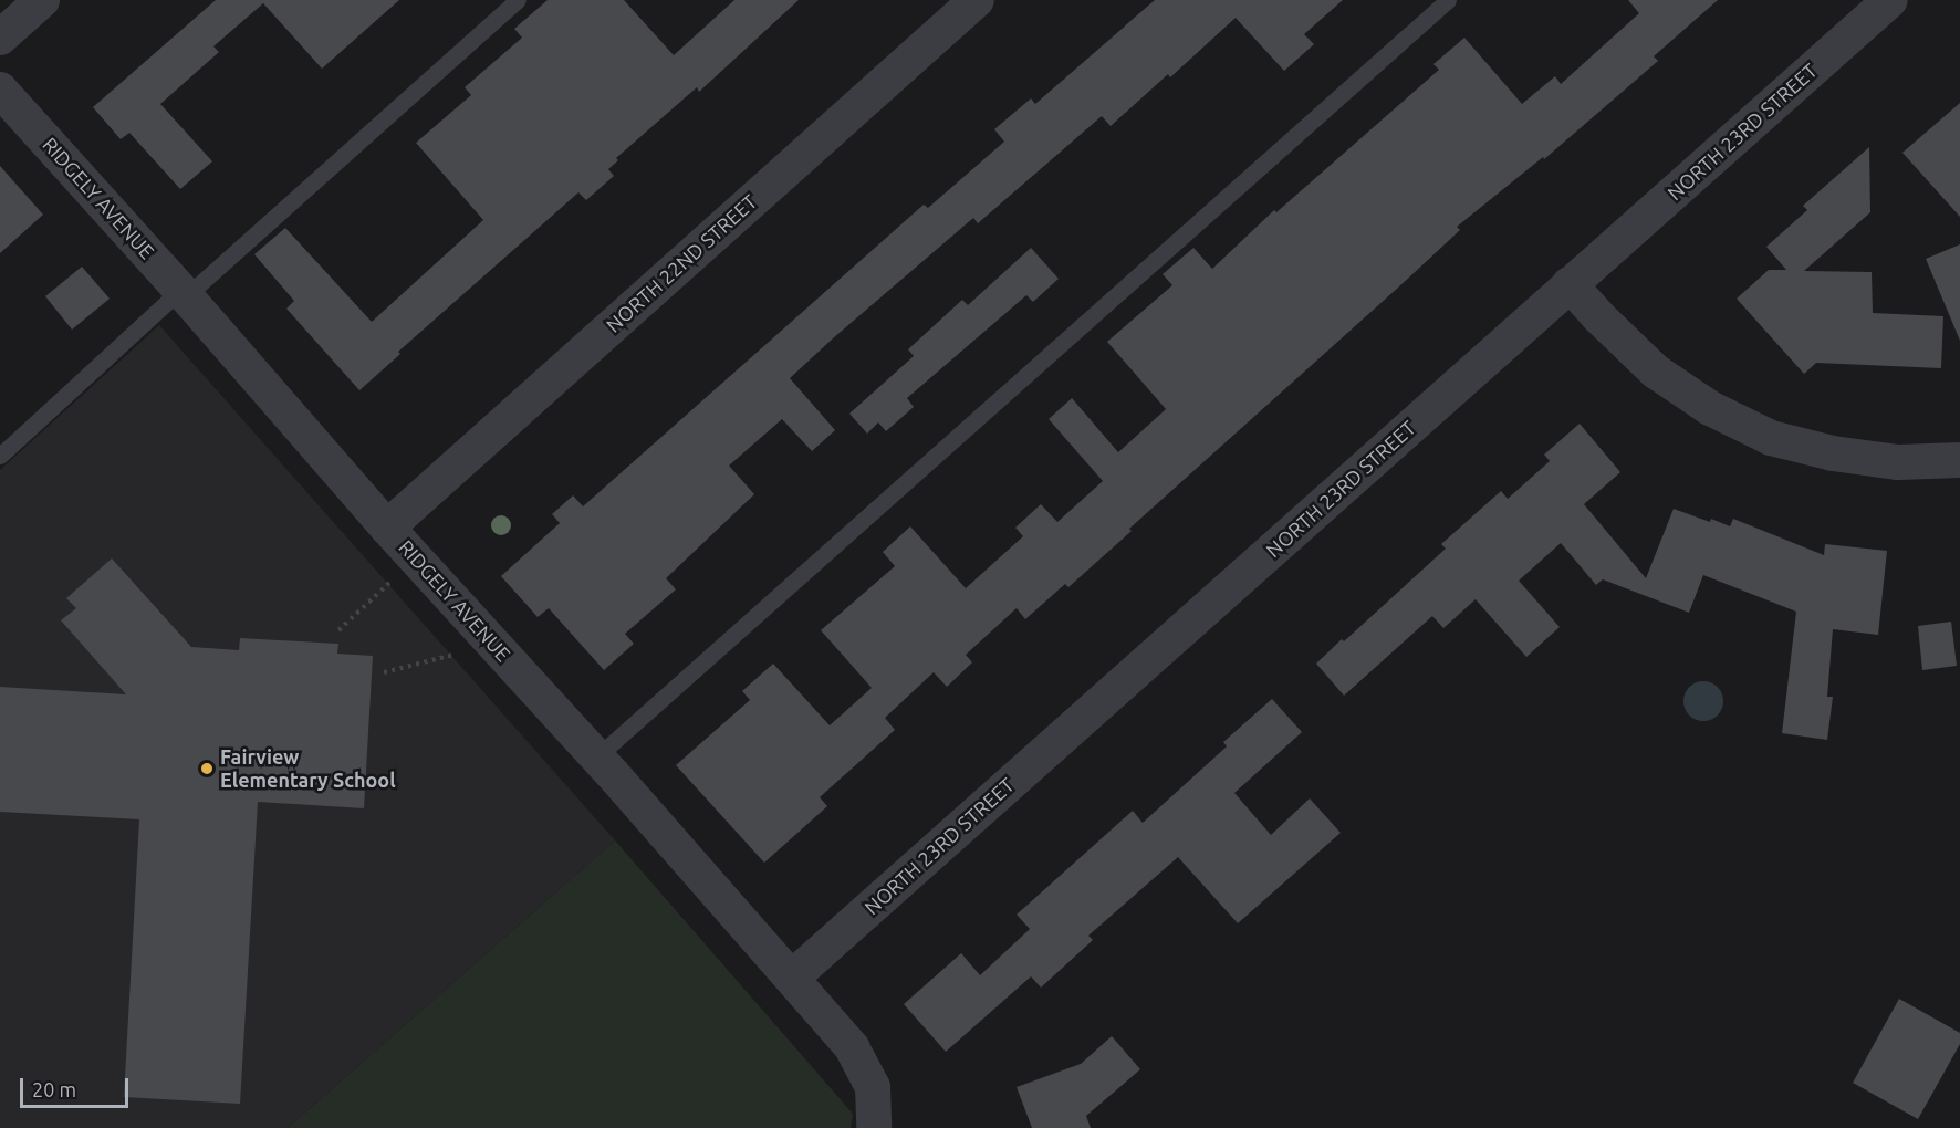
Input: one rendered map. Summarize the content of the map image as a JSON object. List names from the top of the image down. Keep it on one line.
{"streets":{"street":["NORTH 23RD STREET","RIDGELY AVENUE","NORTH 22ND STREET"]},"crossings":[["NORTH 23RD STREET","RIDGELY AVENUE"],["RIDGELY AVENUE","NORTH 22ND STREET"]],"places":["Fairview Elementary School"],"scale_bar":"20 m"}
